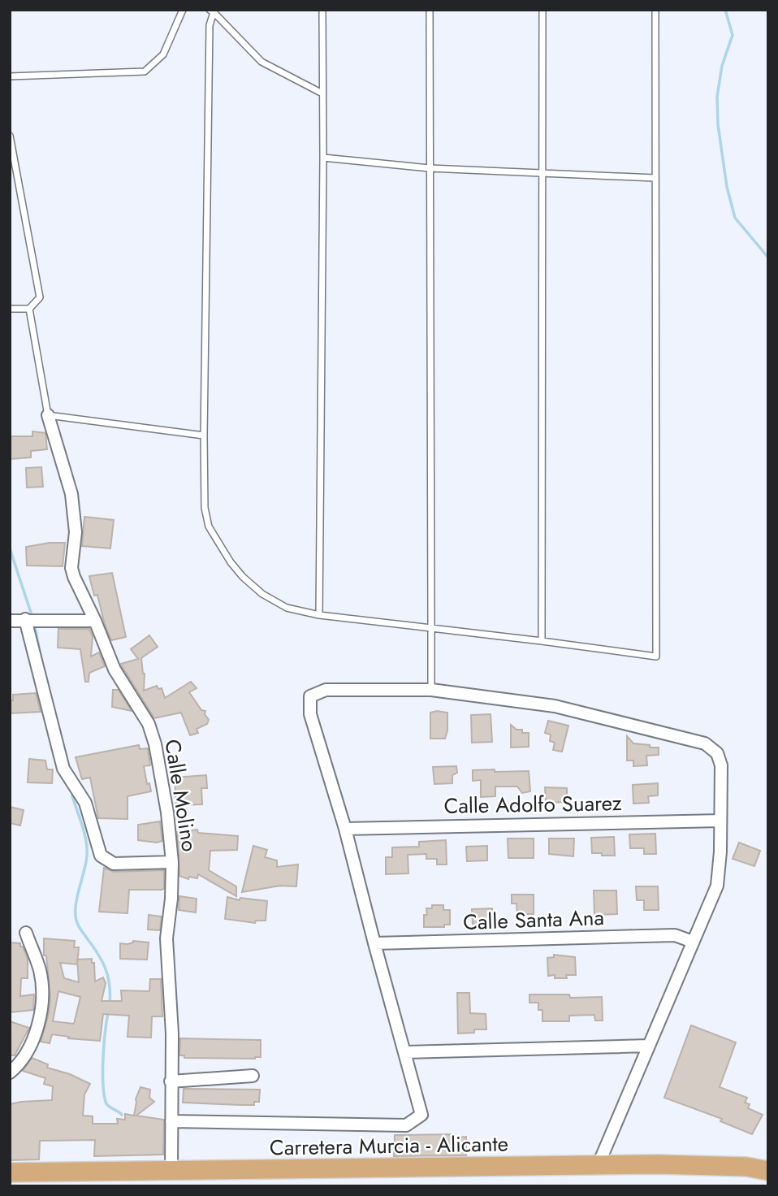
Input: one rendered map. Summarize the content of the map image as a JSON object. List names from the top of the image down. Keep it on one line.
{"streets":{"highway":["Carretera Murcia - Alicante"],"street":["Calle Molino","Calle Adolfo Suarez","Calle Santa Ana"]},"crossings":[["Calle Molino","Carretera Murcia - Alicante"]]}
